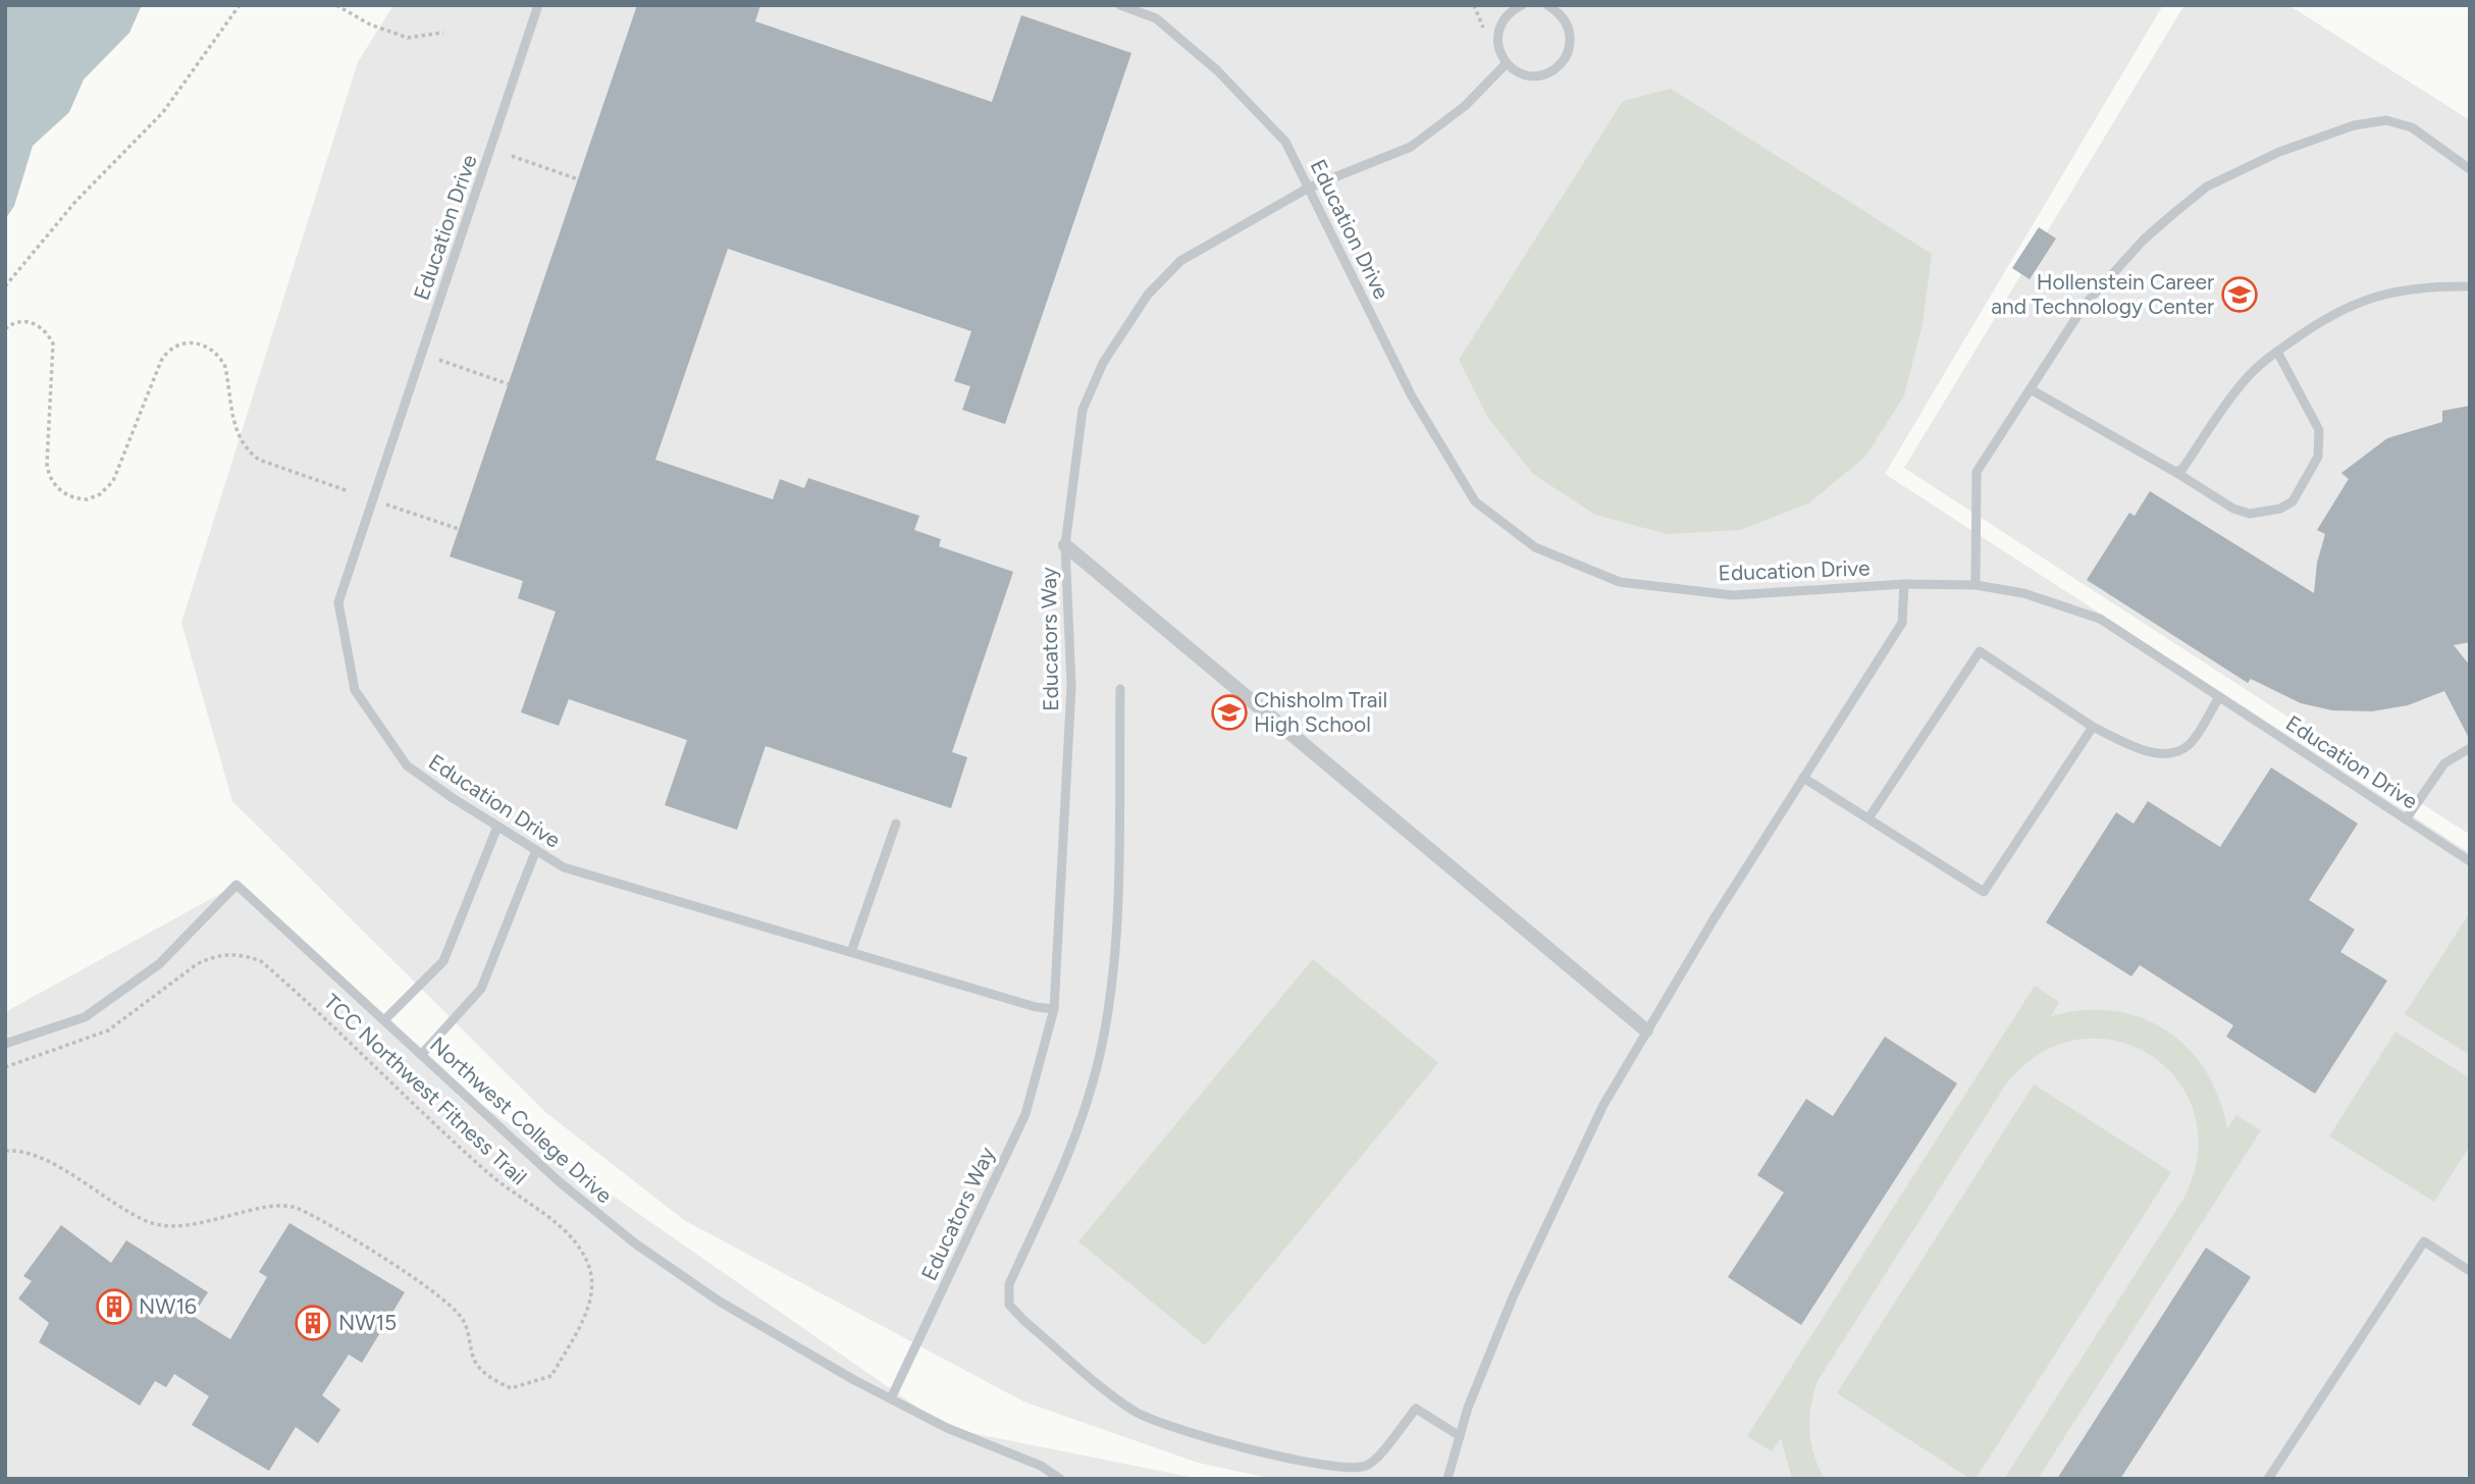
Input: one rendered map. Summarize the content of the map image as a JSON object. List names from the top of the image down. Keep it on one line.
{"streets":{"lane":["Education Drive","Educators Way","Northwest College Drive"],"path":["TCC Northwest Fitness Trail"]},"crossings":[["Education Drive","Educators Way"],["Educators Way","Northwest College Drive"]],"places":{"school or university":["Hollenstein Career and Technology Center","Chisholm Trail High School"],"building":["NW16","NW15"]}}
